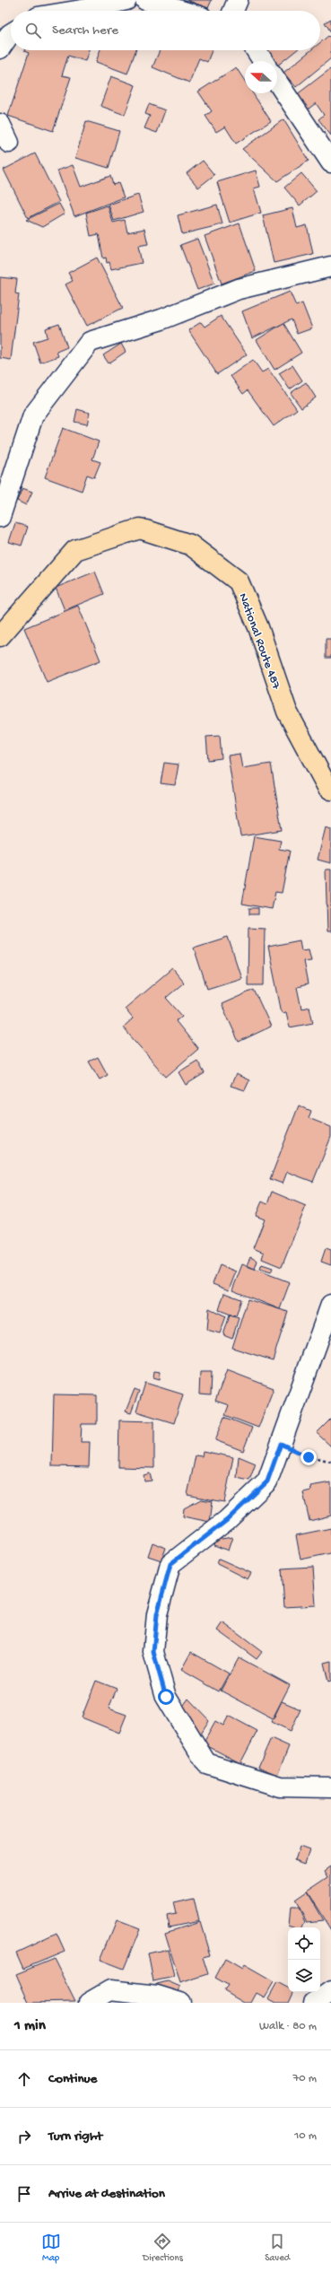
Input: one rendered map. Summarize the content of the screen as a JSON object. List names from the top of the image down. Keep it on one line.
{"streets":{"highway":["National Route 487"]},"north":"left","page":{"search":"Search here","heading":["1 min","Walk · 80 m"],"list":[["Continue","70 m"],["Turn right","10 m"],"Arrive at destination"],"nav":["Map","Directions","Saved"]}}
